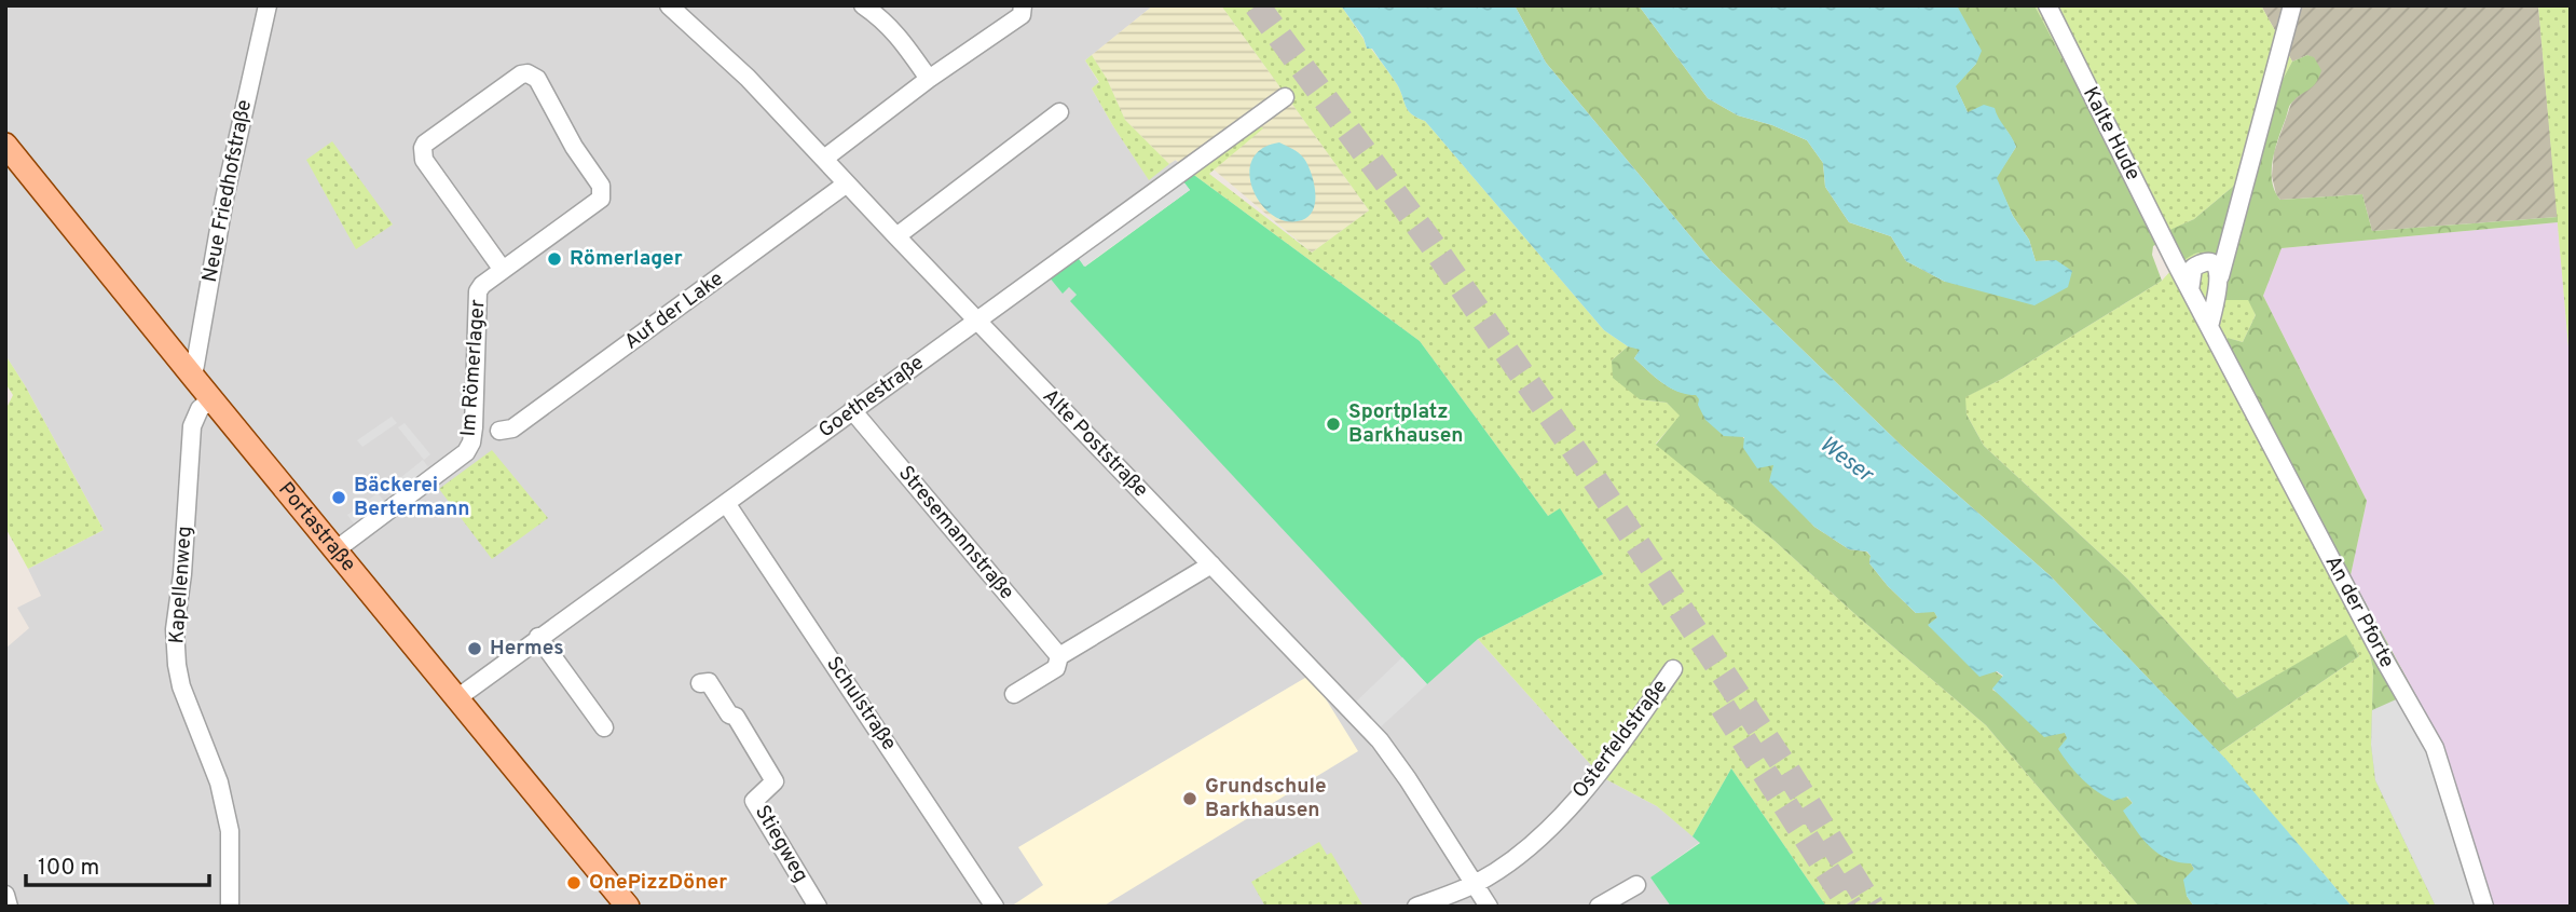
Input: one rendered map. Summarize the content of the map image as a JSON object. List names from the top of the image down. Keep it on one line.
{"streets":{"main road":["Portastraße"],"street":["Kalte Hude","Neue Friedhofstraße","Auf der Lake","Im Römerlager","Goethestraße","Alte Poststraße","Stresemannstraße","Kapellenweg","An der Pforte","Schulstraße","Osterfeldstraße","Stiegweg"]},"crossings":[["Kalte Hude","An der Pforte"],["Neue Friedhofstraße","Portastraße"],["Auf der Lake","Alte Poststraße"],["Im Römerlager","Portastraße"],["Goethestraße","Alte Poststraße"],["Goethestraße","Portastraße"],["Goethestraße","Stresemannstraße"],["Goethestraße","Schulstraße"],["Alte Poststraße","Osterfeldstraße"],["Portastraße","Kapellenweg"]],"water":["Weser"],"places":["Römerlager","Sportplatz Barkhausen","Bäckerei Bertermann","Hermes","Grundschule Barkhausen","OnePizzDöner"],"scale_bar":"100 m"}
